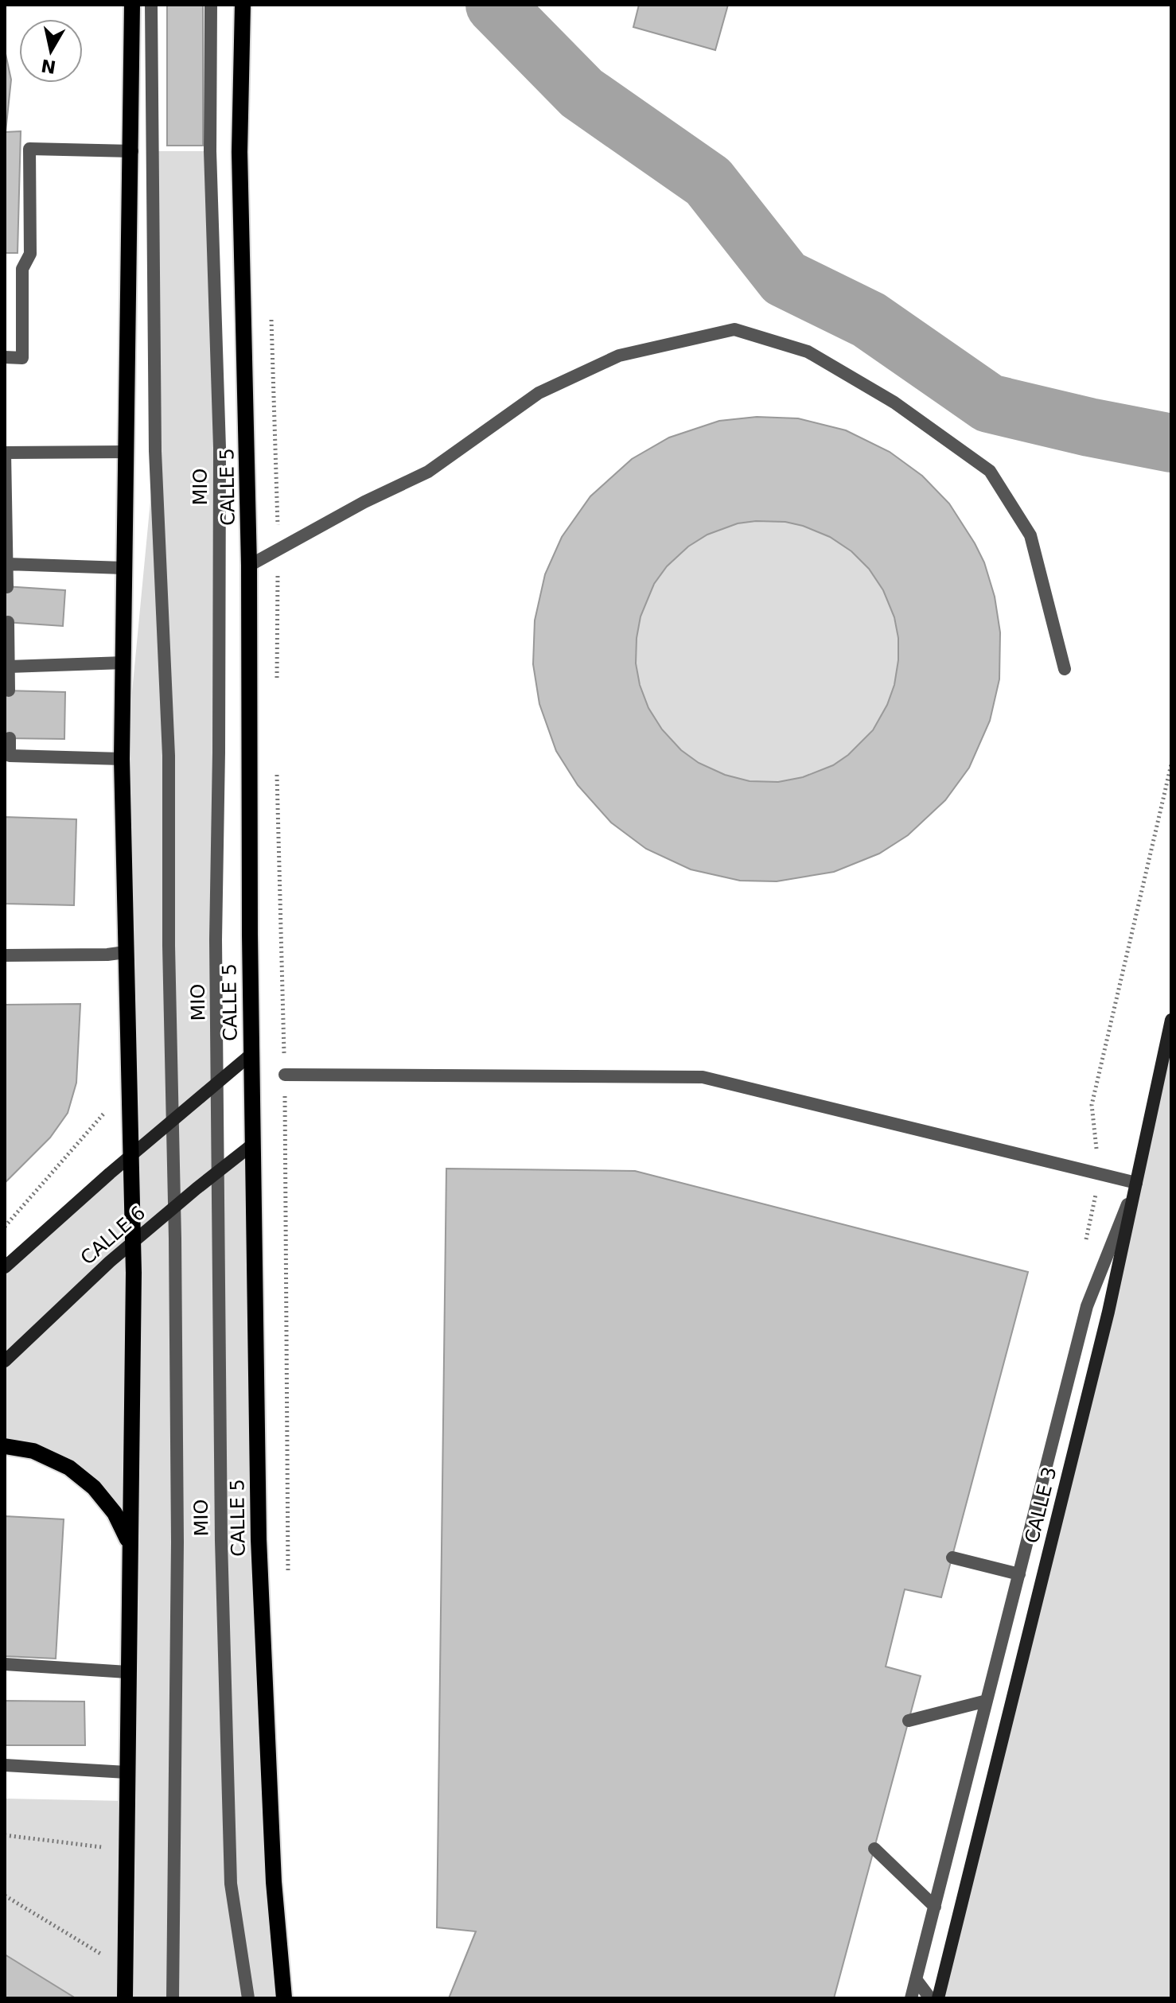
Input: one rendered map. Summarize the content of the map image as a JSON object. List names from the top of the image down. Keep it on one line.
{"streets":{"main road":["CALLE 5"],"street":["MIO","CALLE 6","CALLE 3"]},"crossings":[["MIO","CALLE 6"],["CALLE 5","CALLE 6"]],"north":"bottom"}
